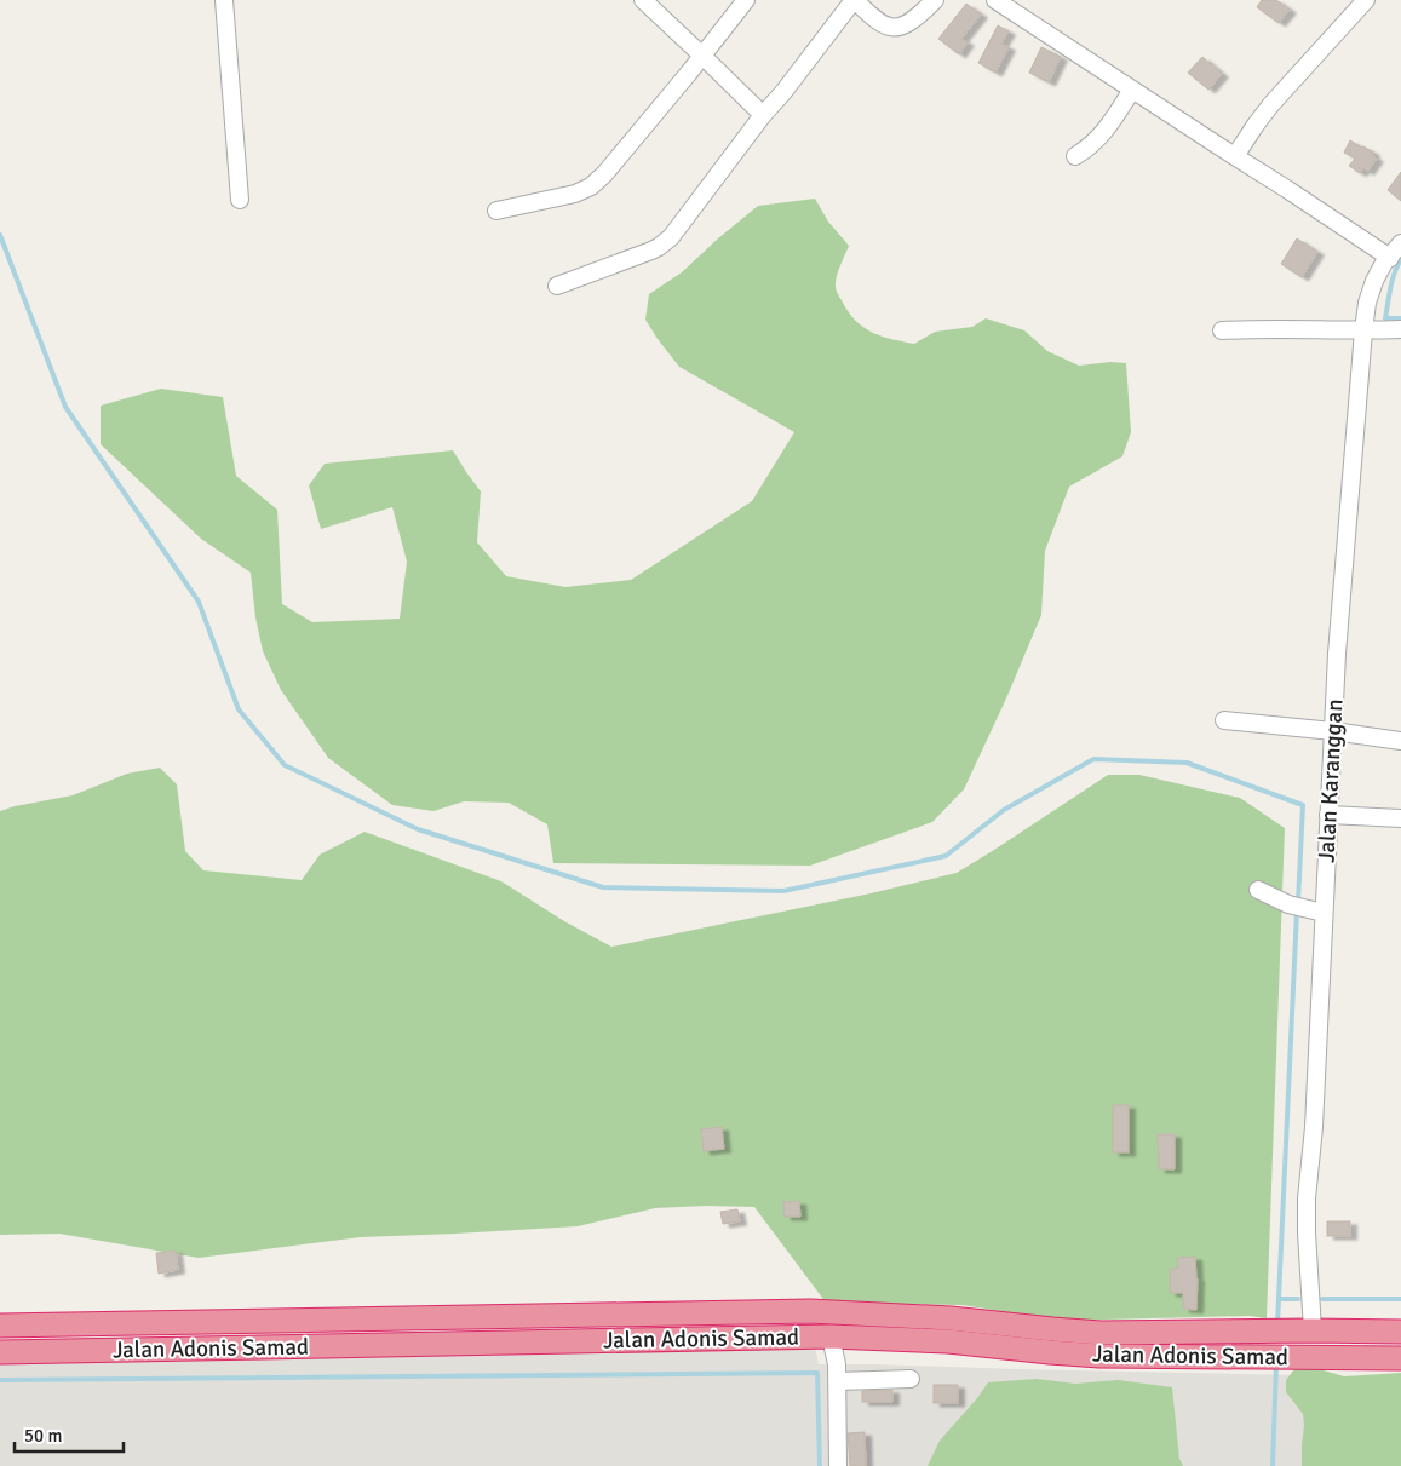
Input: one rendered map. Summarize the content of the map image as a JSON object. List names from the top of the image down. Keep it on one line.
{"streets":{"highway":["Jalan Adonis Samad"],"street":["Jalan Karanggan"]},"crossings":[["Jalan Karanggan","Jalan Adonis Samad"]],"scale_bar":"50 m"}
